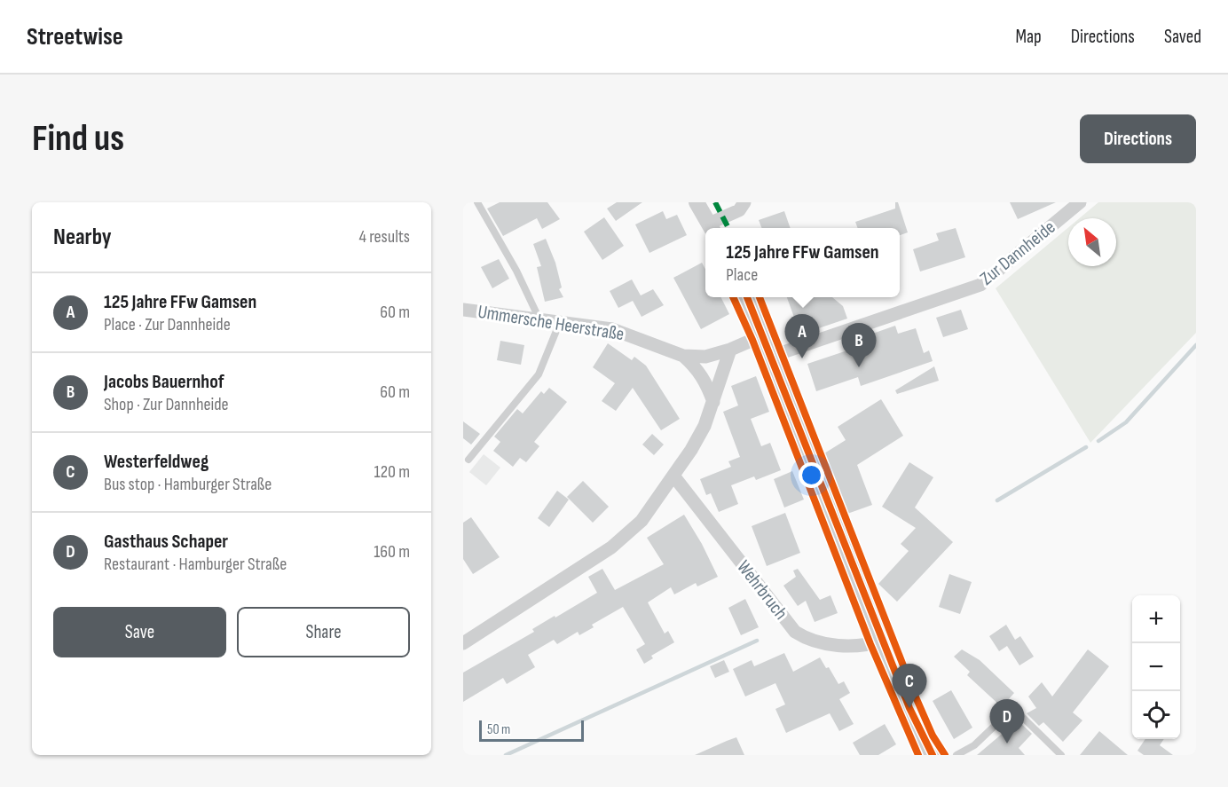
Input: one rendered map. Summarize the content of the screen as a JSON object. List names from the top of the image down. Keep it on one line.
{"streets":{"street":["Zur Dannheide","Ummersche Heerstraße","Wehrbruch"]},"scale_bar":"50 m","north":"top left","page":{"header":"Streetwise","nav":["Map","Directions","Saved"],"buttons":["Directions",["Save","Share"]],"title":"Find us","heading":["Nearby","4 results"],"popup":["125 Jahre FFw Gamsen","Place"],"list":[{"mark":"A","name":"125 Jahre FFw Gamsen","note":"Place · Zur Dannheide","value":"60 m"},{"mark":"B","name":"Jacobs Bauernhof","note":"Shop · Zur Dannheide","value":"60 m"},{"mark":"C","name":"Westerfeldweg","note":"Bus stop · Hamburger Straße","value":"120 m"},{"mark":"D","name":"Gasthaus Schaper","note":"Restaurant · Hamburger Straße","value":"160 m"}],"pins":["A","B","C","D"],"map_buttons":["+","−"],"scale":"50 m"}}
